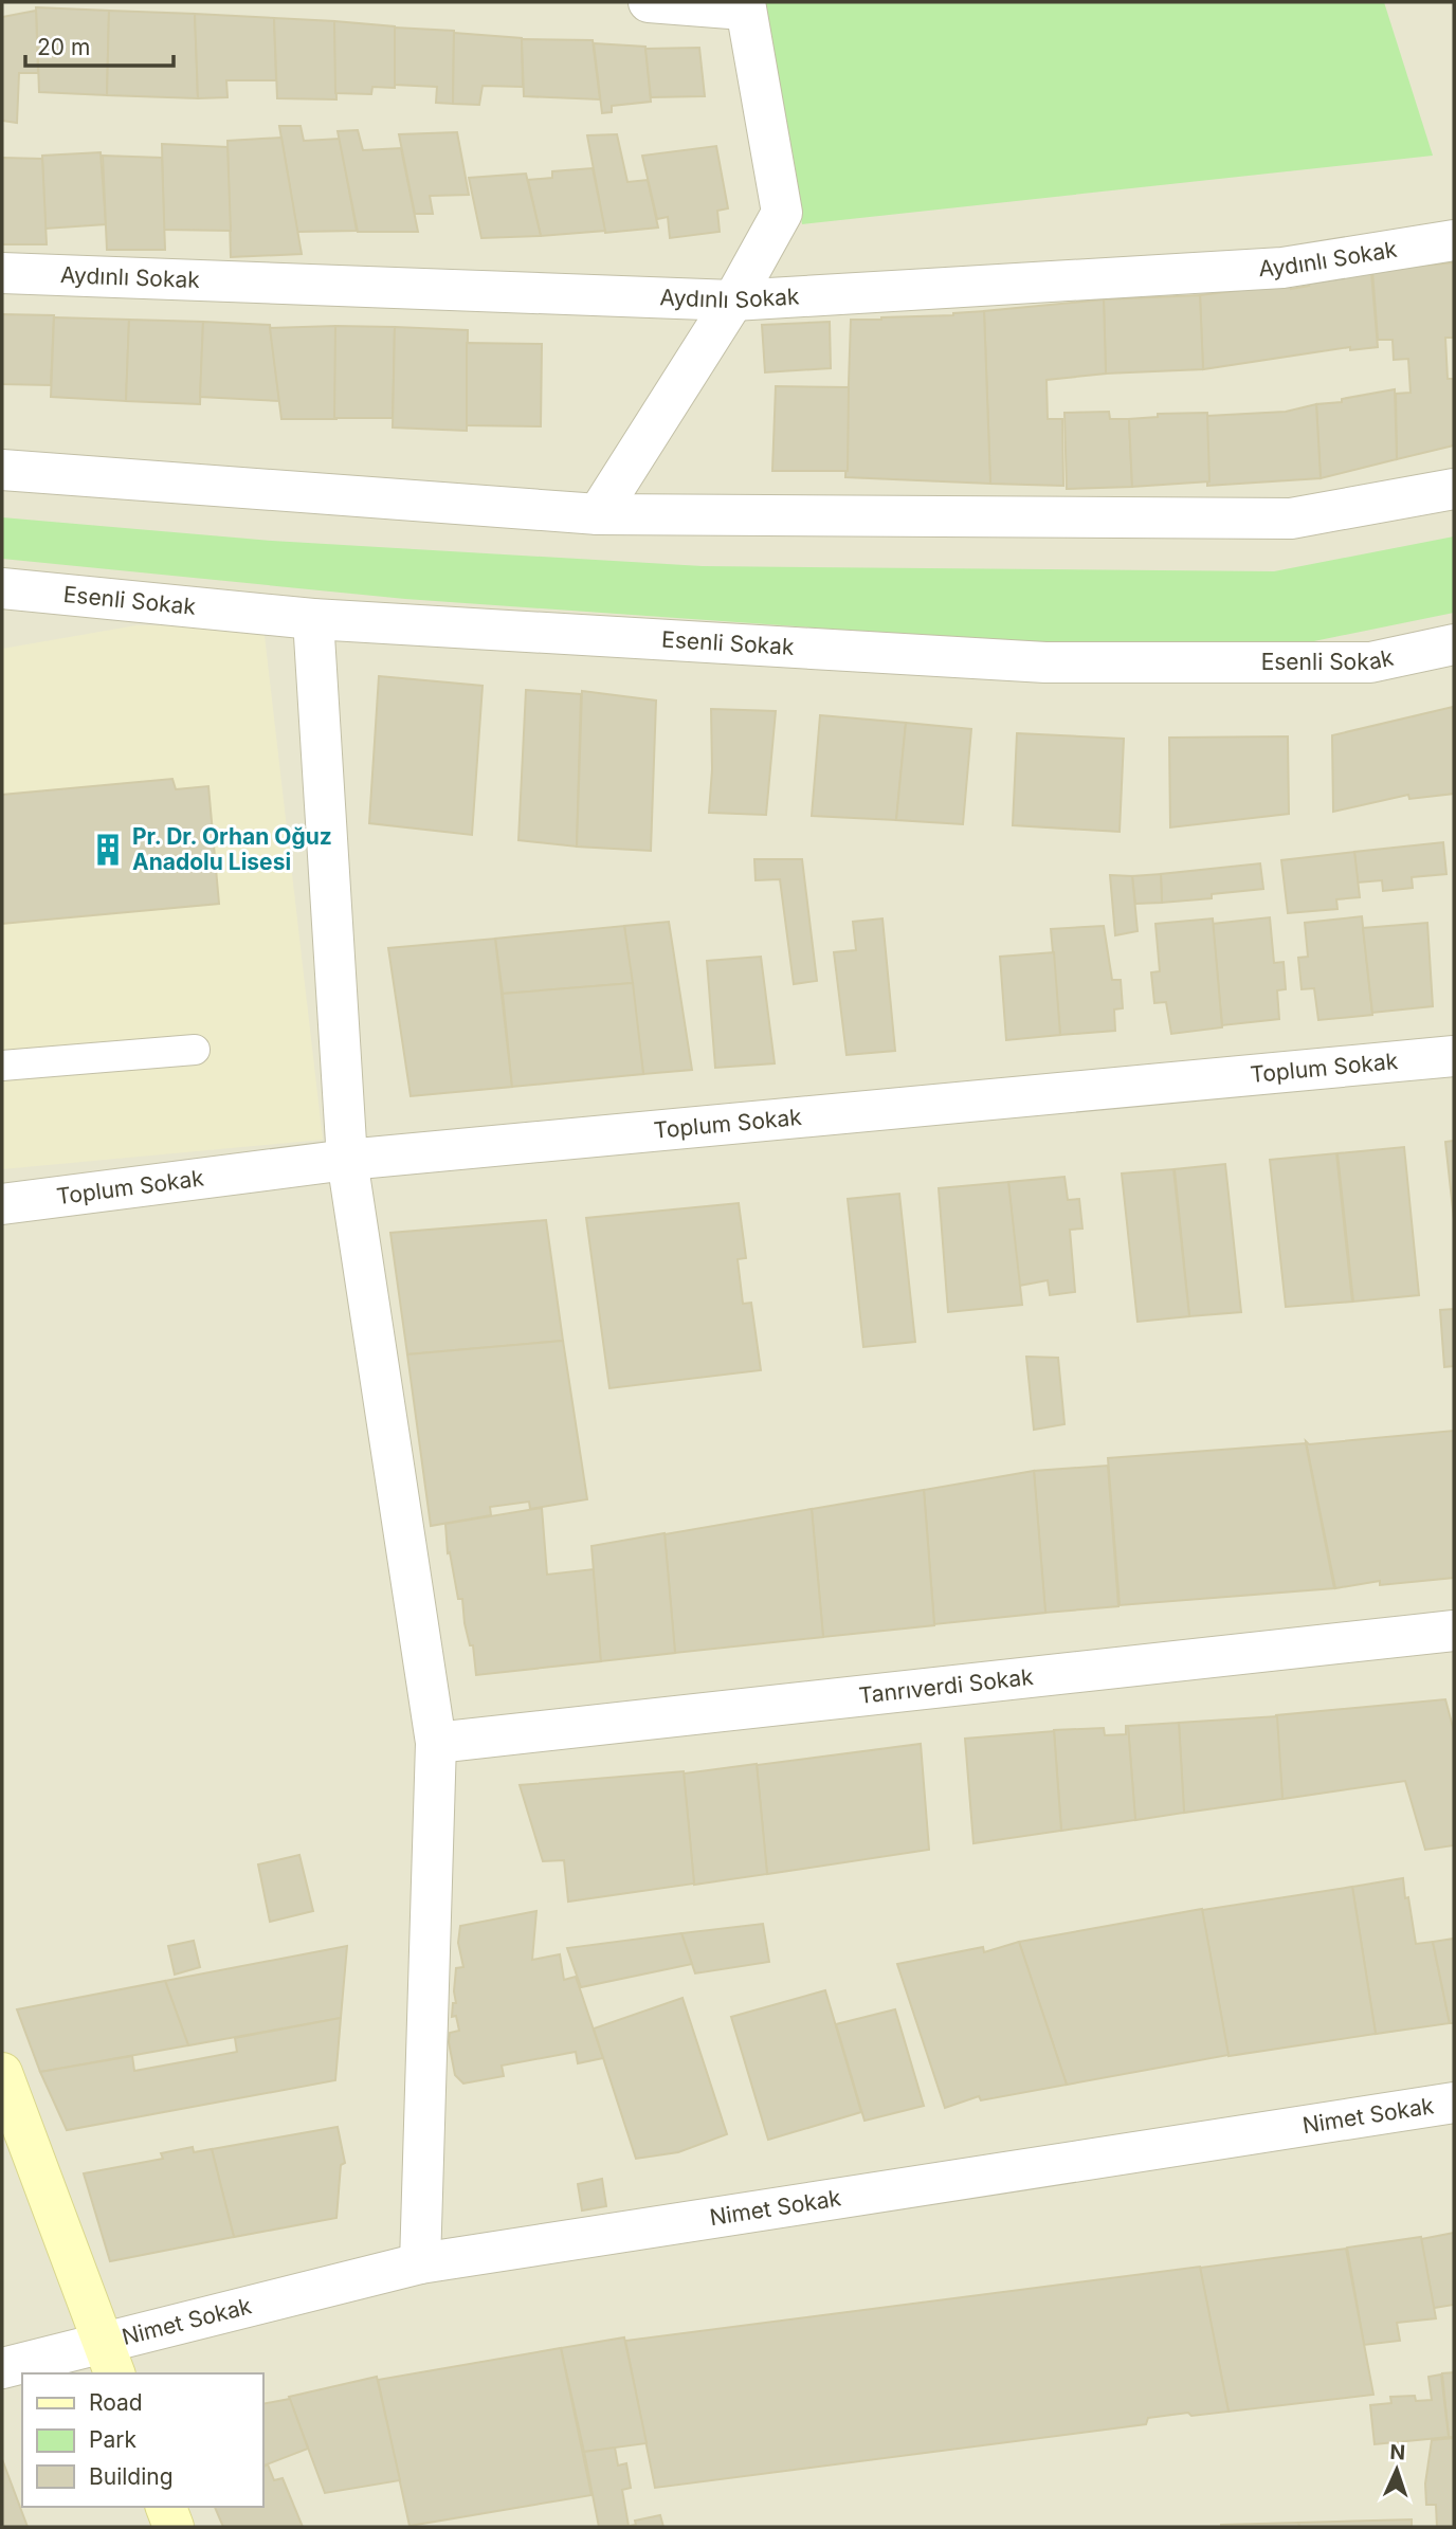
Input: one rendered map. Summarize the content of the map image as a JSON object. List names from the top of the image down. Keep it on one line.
{"streets":{"street":["Aydınlı Sokak","Esenli Sokak","Toplum Sokak","Tanrıverdi Sokak","Nimet Sokak"]},"places":{"building":["Pr. Dr. Orhan Oğuz Anadolu Lisesi"]},"legend":["Road","Park","Building"],"scale_bar":"20 m","north":"top"}
